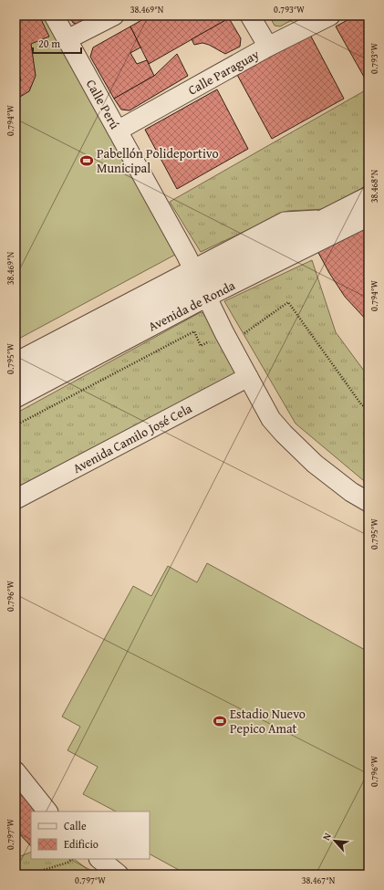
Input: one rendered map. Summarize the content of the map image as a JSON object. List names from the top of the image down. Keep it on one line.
{"streets":{"street":["Calle Paraguay","Calle Perú","Avenida de Ronda","Avenida Camilo José Cela"]},"crossings":[["Calle Paraguay","Calle Perú"],["Calle Perú","Avenida de Ronda"],["Calle Perú","Avenida Camilo José Cela"]],"places":{"sports":["Pabellón Polideportivo Municipal","Estadio Nuevo Pepico Amat"]},"legend":["Calle","Edificio"],"scale_bar":"20 m","north":"top left","coordinates":["38.469°N","0.793°W","0.794°W","38.468°N","0.795°W","0.796°W","0.797°W","38.467°N"]}
